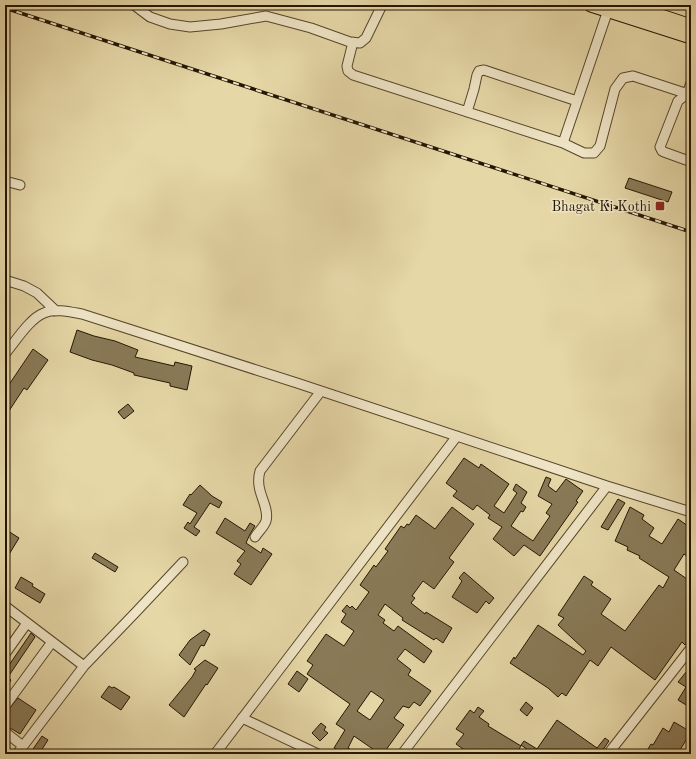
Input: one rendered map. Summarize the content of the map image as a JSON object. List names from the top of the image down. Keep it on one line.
{"places":{"transit":["Bhagat Ki Kothi"]}}
